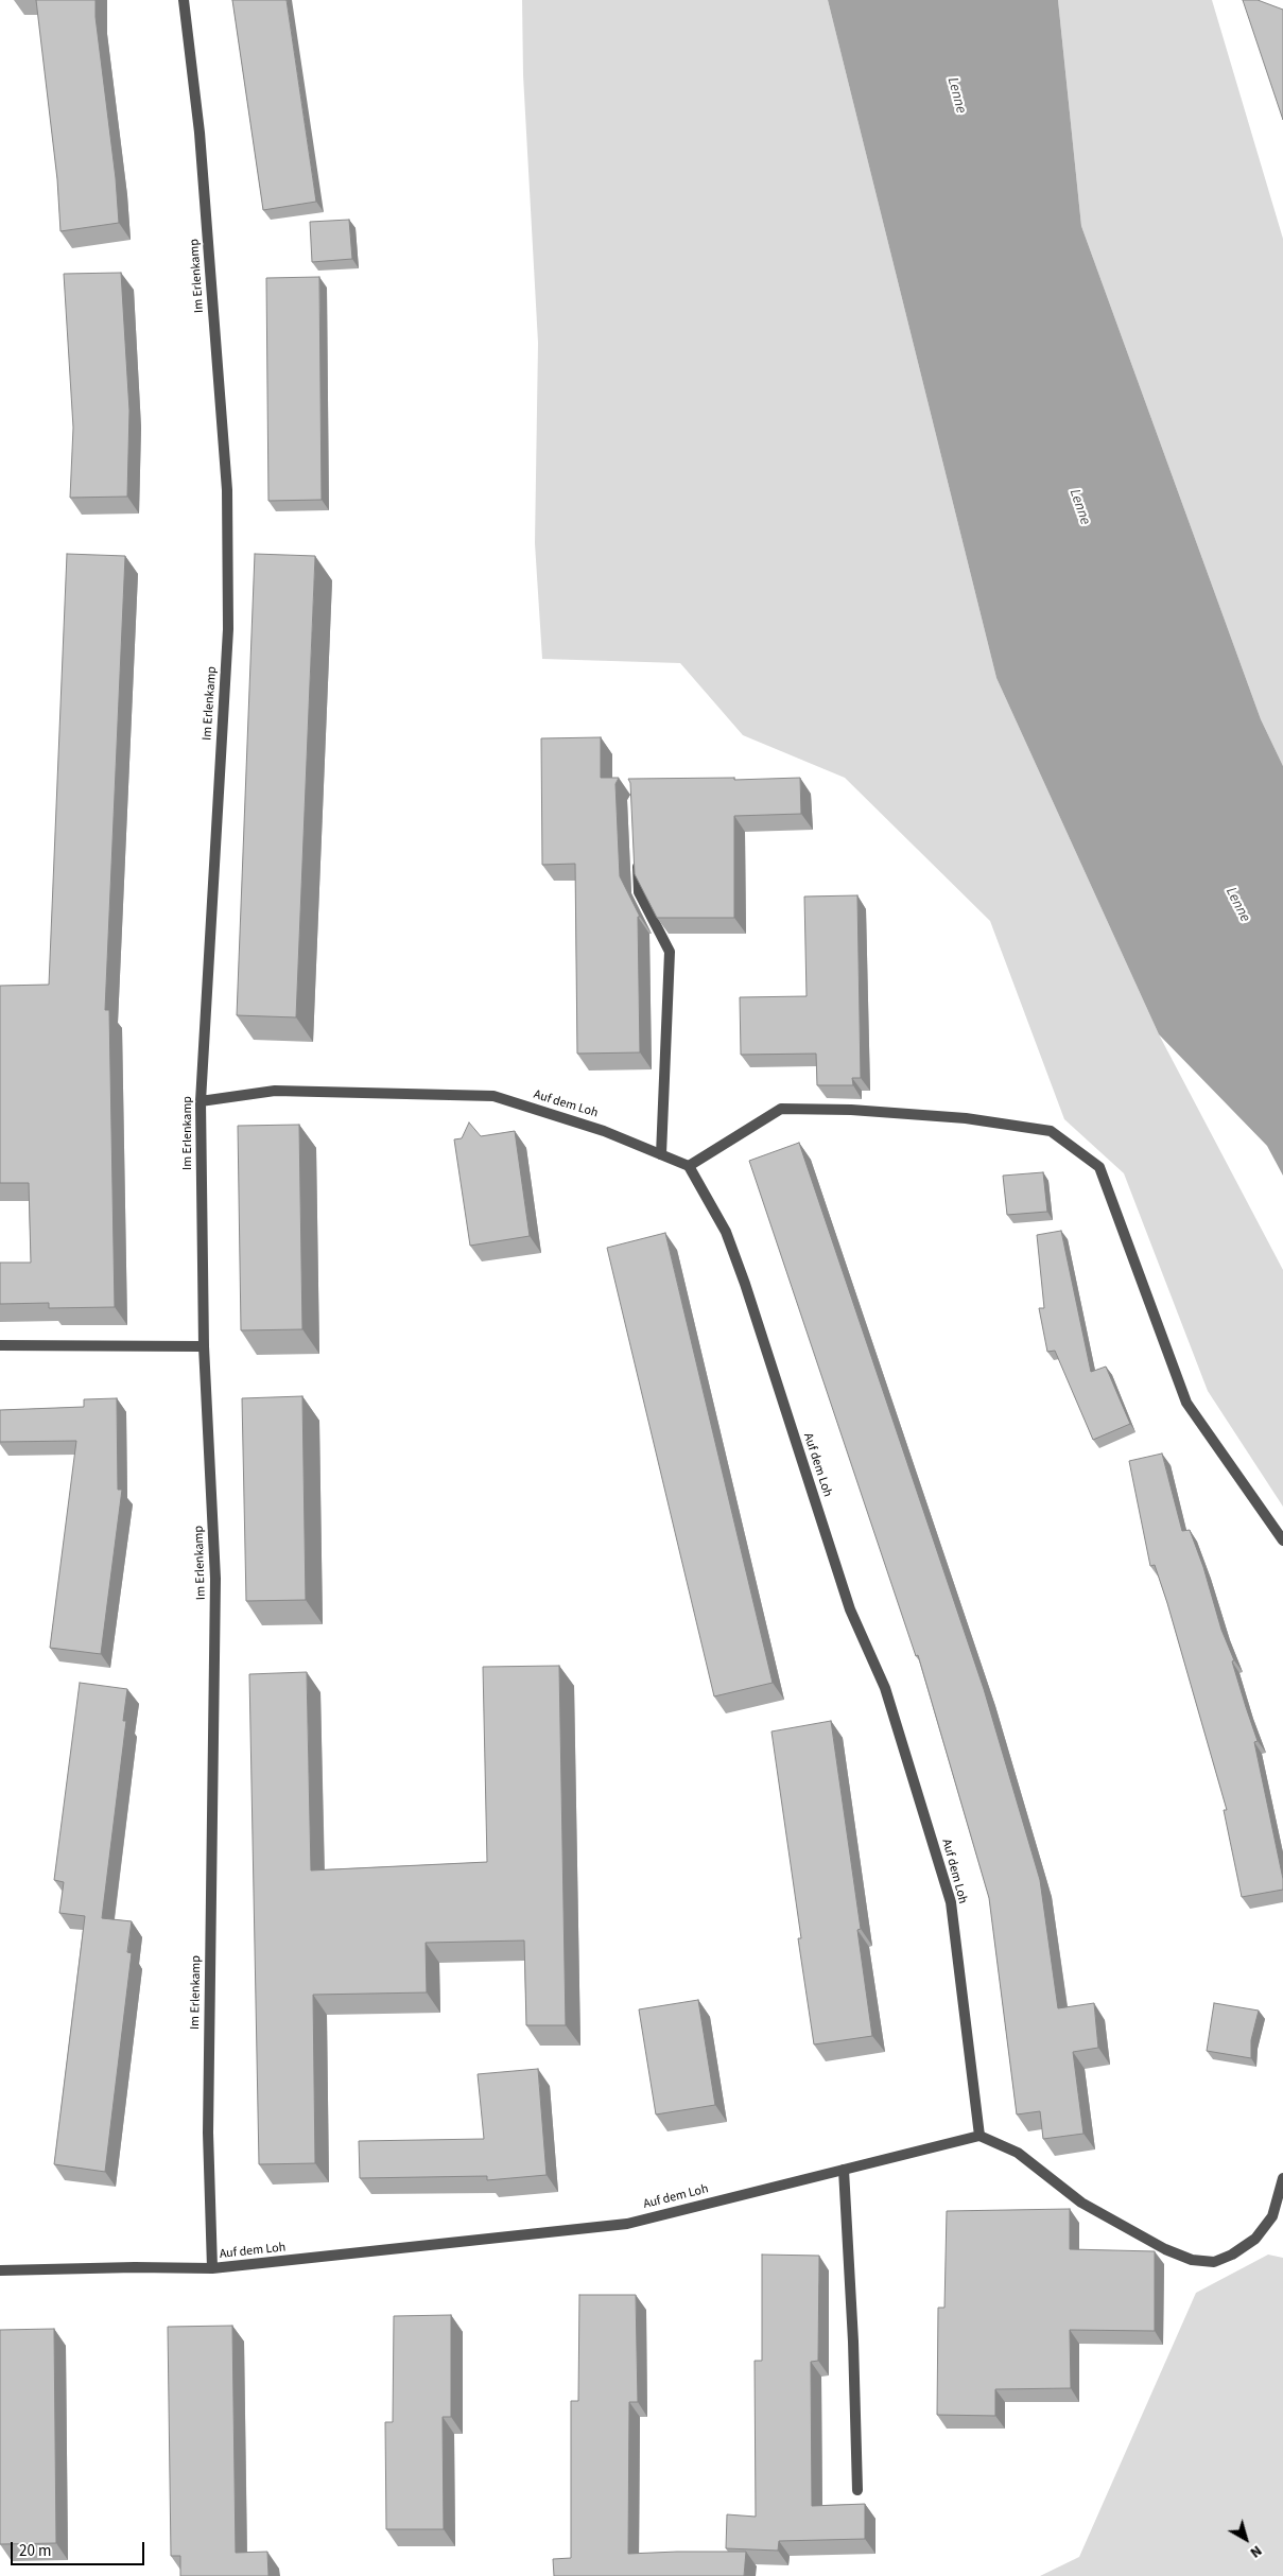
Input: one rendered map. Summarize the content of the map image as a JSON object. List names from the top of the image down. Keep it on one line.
{"streets":{"street":["Im Erlenkamp","Auf dem Loh"]},"crossings":[["Im Erlenkamp","Auf dem Loh"]],"water":["Lenne"],"scale_bar":"20 m","north":"bottom right"}
